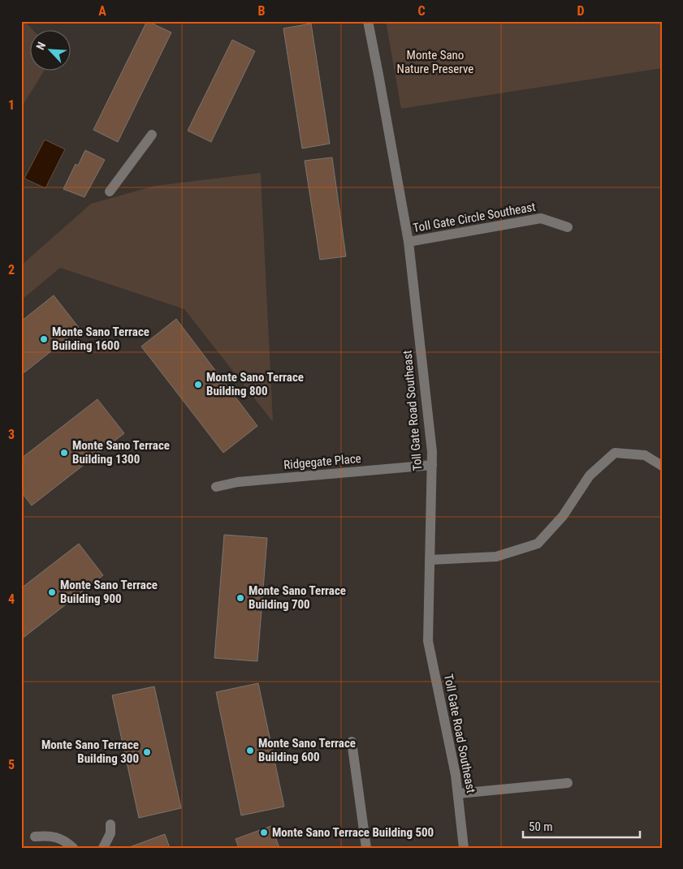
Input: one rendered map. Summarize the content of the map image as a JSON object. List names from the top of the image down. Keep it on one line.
{"streets":{"street":["Toll Gate Circle Southeast","Toll Gate Road Southeast","Ridgegate Place"]},"crossings":[["Toll Gate Circle Southeast","Toll Gate Road Southeast"],["Toll Gate Road Southeast","Ridgegate Place"]],"parks":["Monte Sano Nature Preserve"],"places":["Monte Sano Terrace Building 1600","Monte Sano Terrace Building 800","Monte Sano Terrace Building 1300","Monte Sano Terrace Building 900","Monte Sano Terrace Building 700","Monte Sano Terrace Building 600","Monte Sano Terrace Building 300","Monte Sano Terrace Building 500"],"scale_bar":"50 m","north":"top left","grid":{"columns":["A","B","C","D"],"rows":["1","2","3","4","5"]}}
